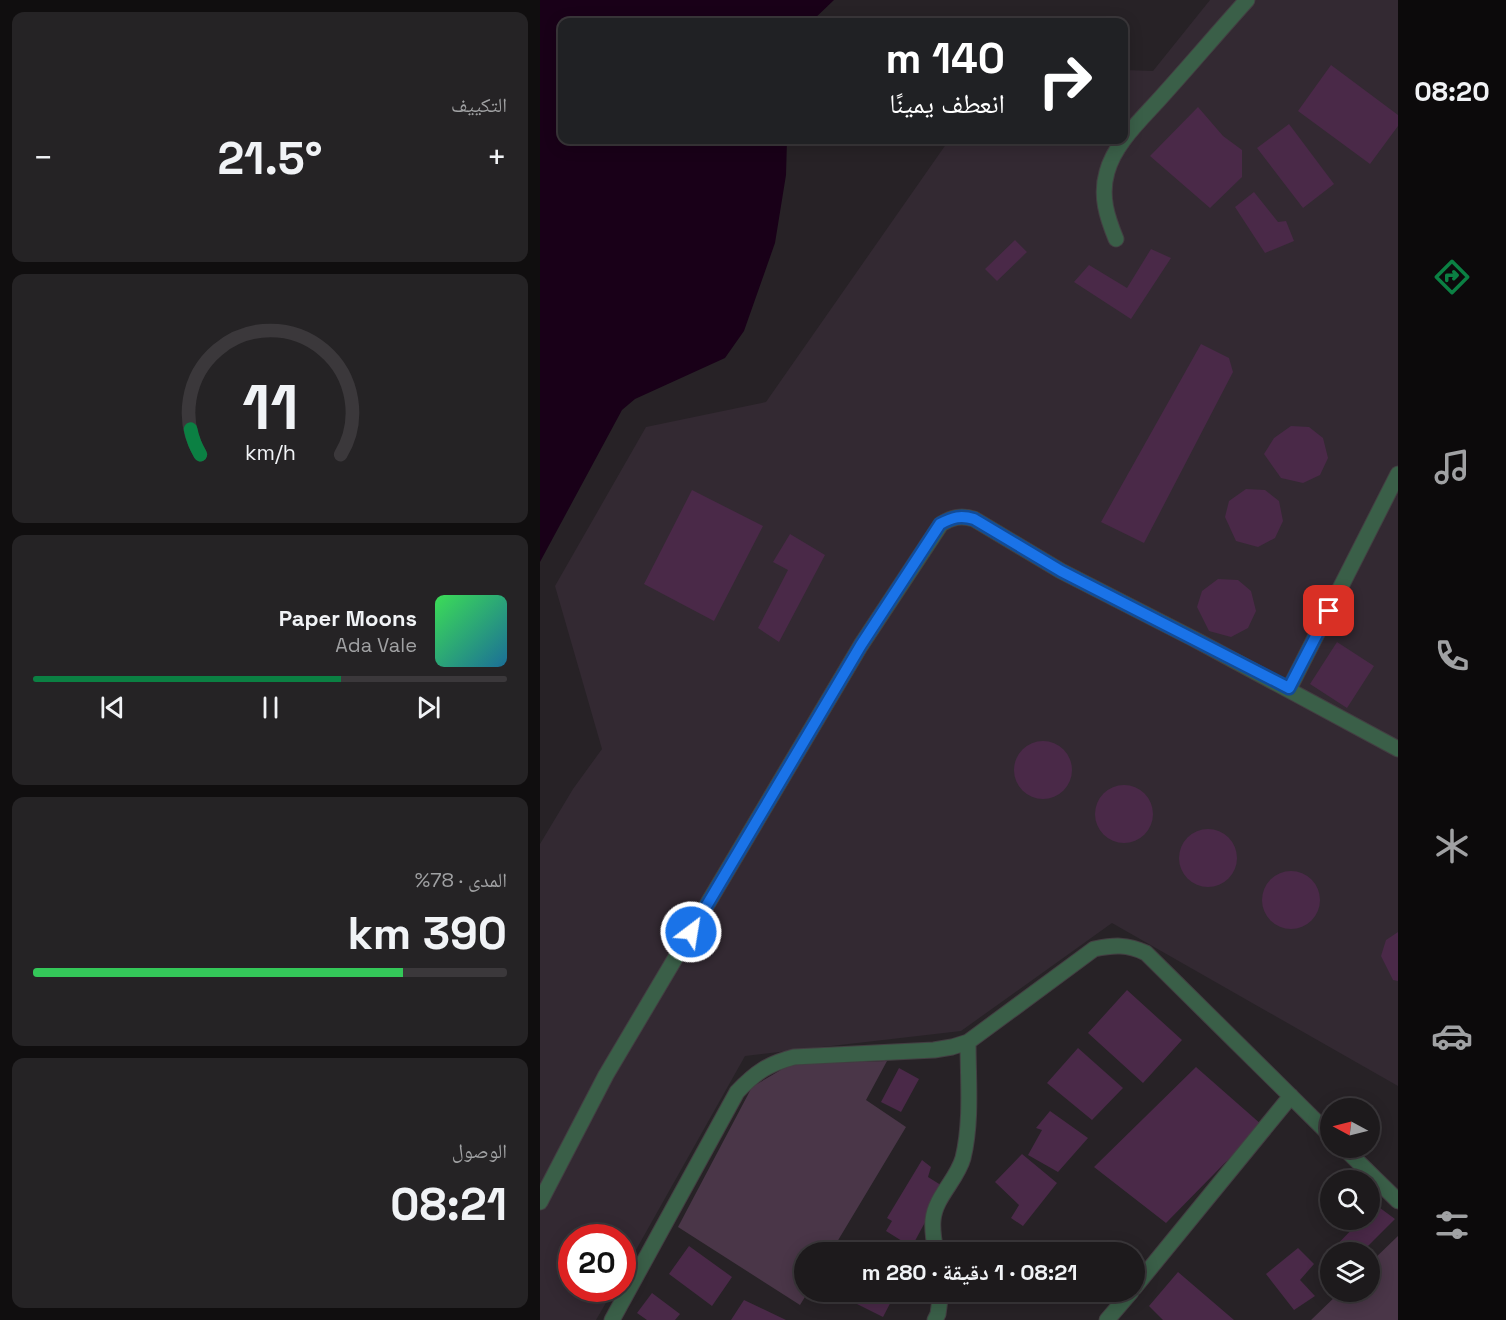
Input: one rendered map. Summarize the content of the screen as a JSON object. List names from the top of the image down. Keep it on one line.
{"north":"left","page":{"tabs":"08:20","tile":["التكييف",["المدى · 78%","390 km"],["الوصول","08:21"]],"turn":["140 m","انعطف يمينًا"],"heat":["−","21.5°","+"],"song":["Paper Moons","Ada Vale"],"limit":"20","trip":"08:21 · 1 دقيقة · 280 m","gauge":["11","km/h"]}}
